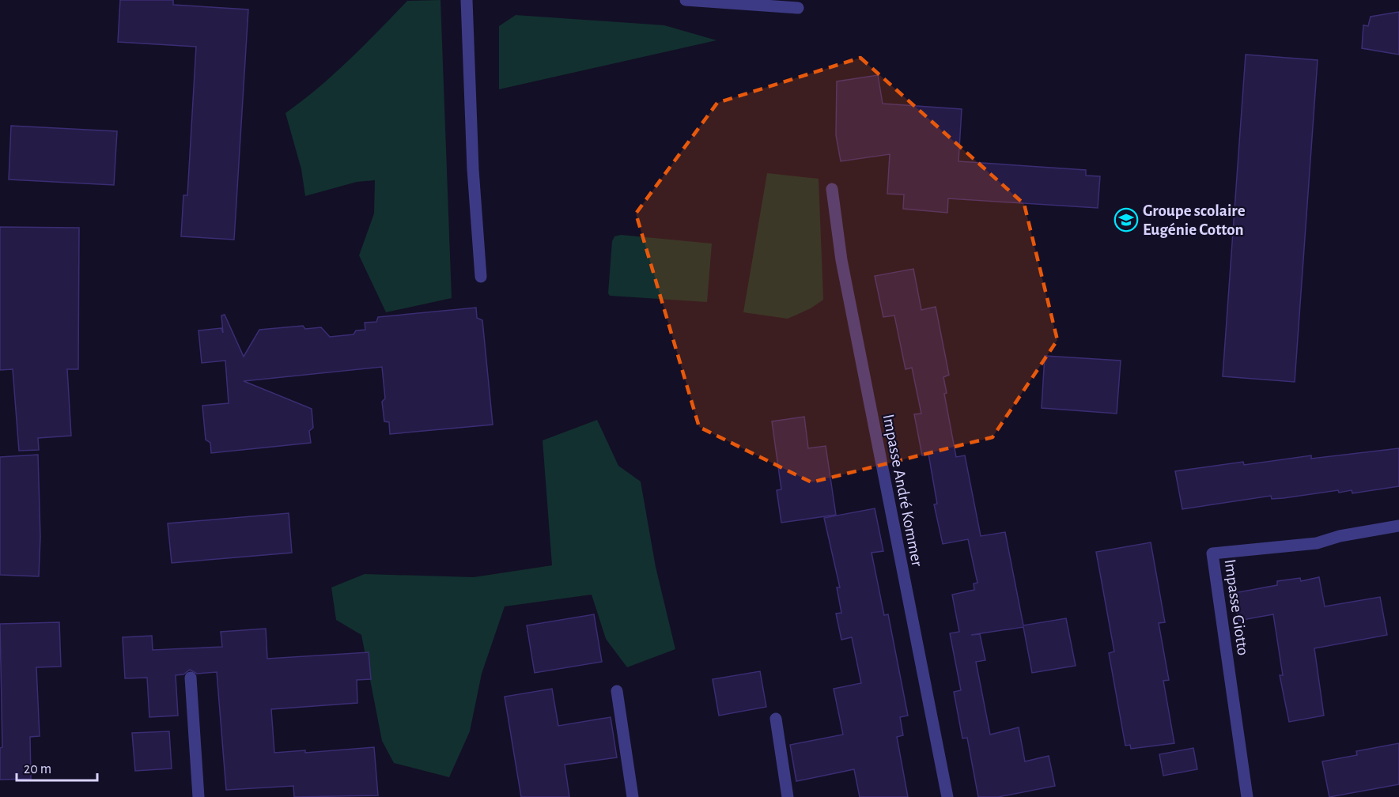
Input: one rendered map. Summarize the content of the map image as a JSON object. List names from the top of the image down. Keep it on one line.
{"streets":{"street":["Impasse André Kommer","Impasse Giotto"]},"places":{"school or university":["Groupe scolaire Eugénie Cotton"]},"scale_bar":"20 m"}
